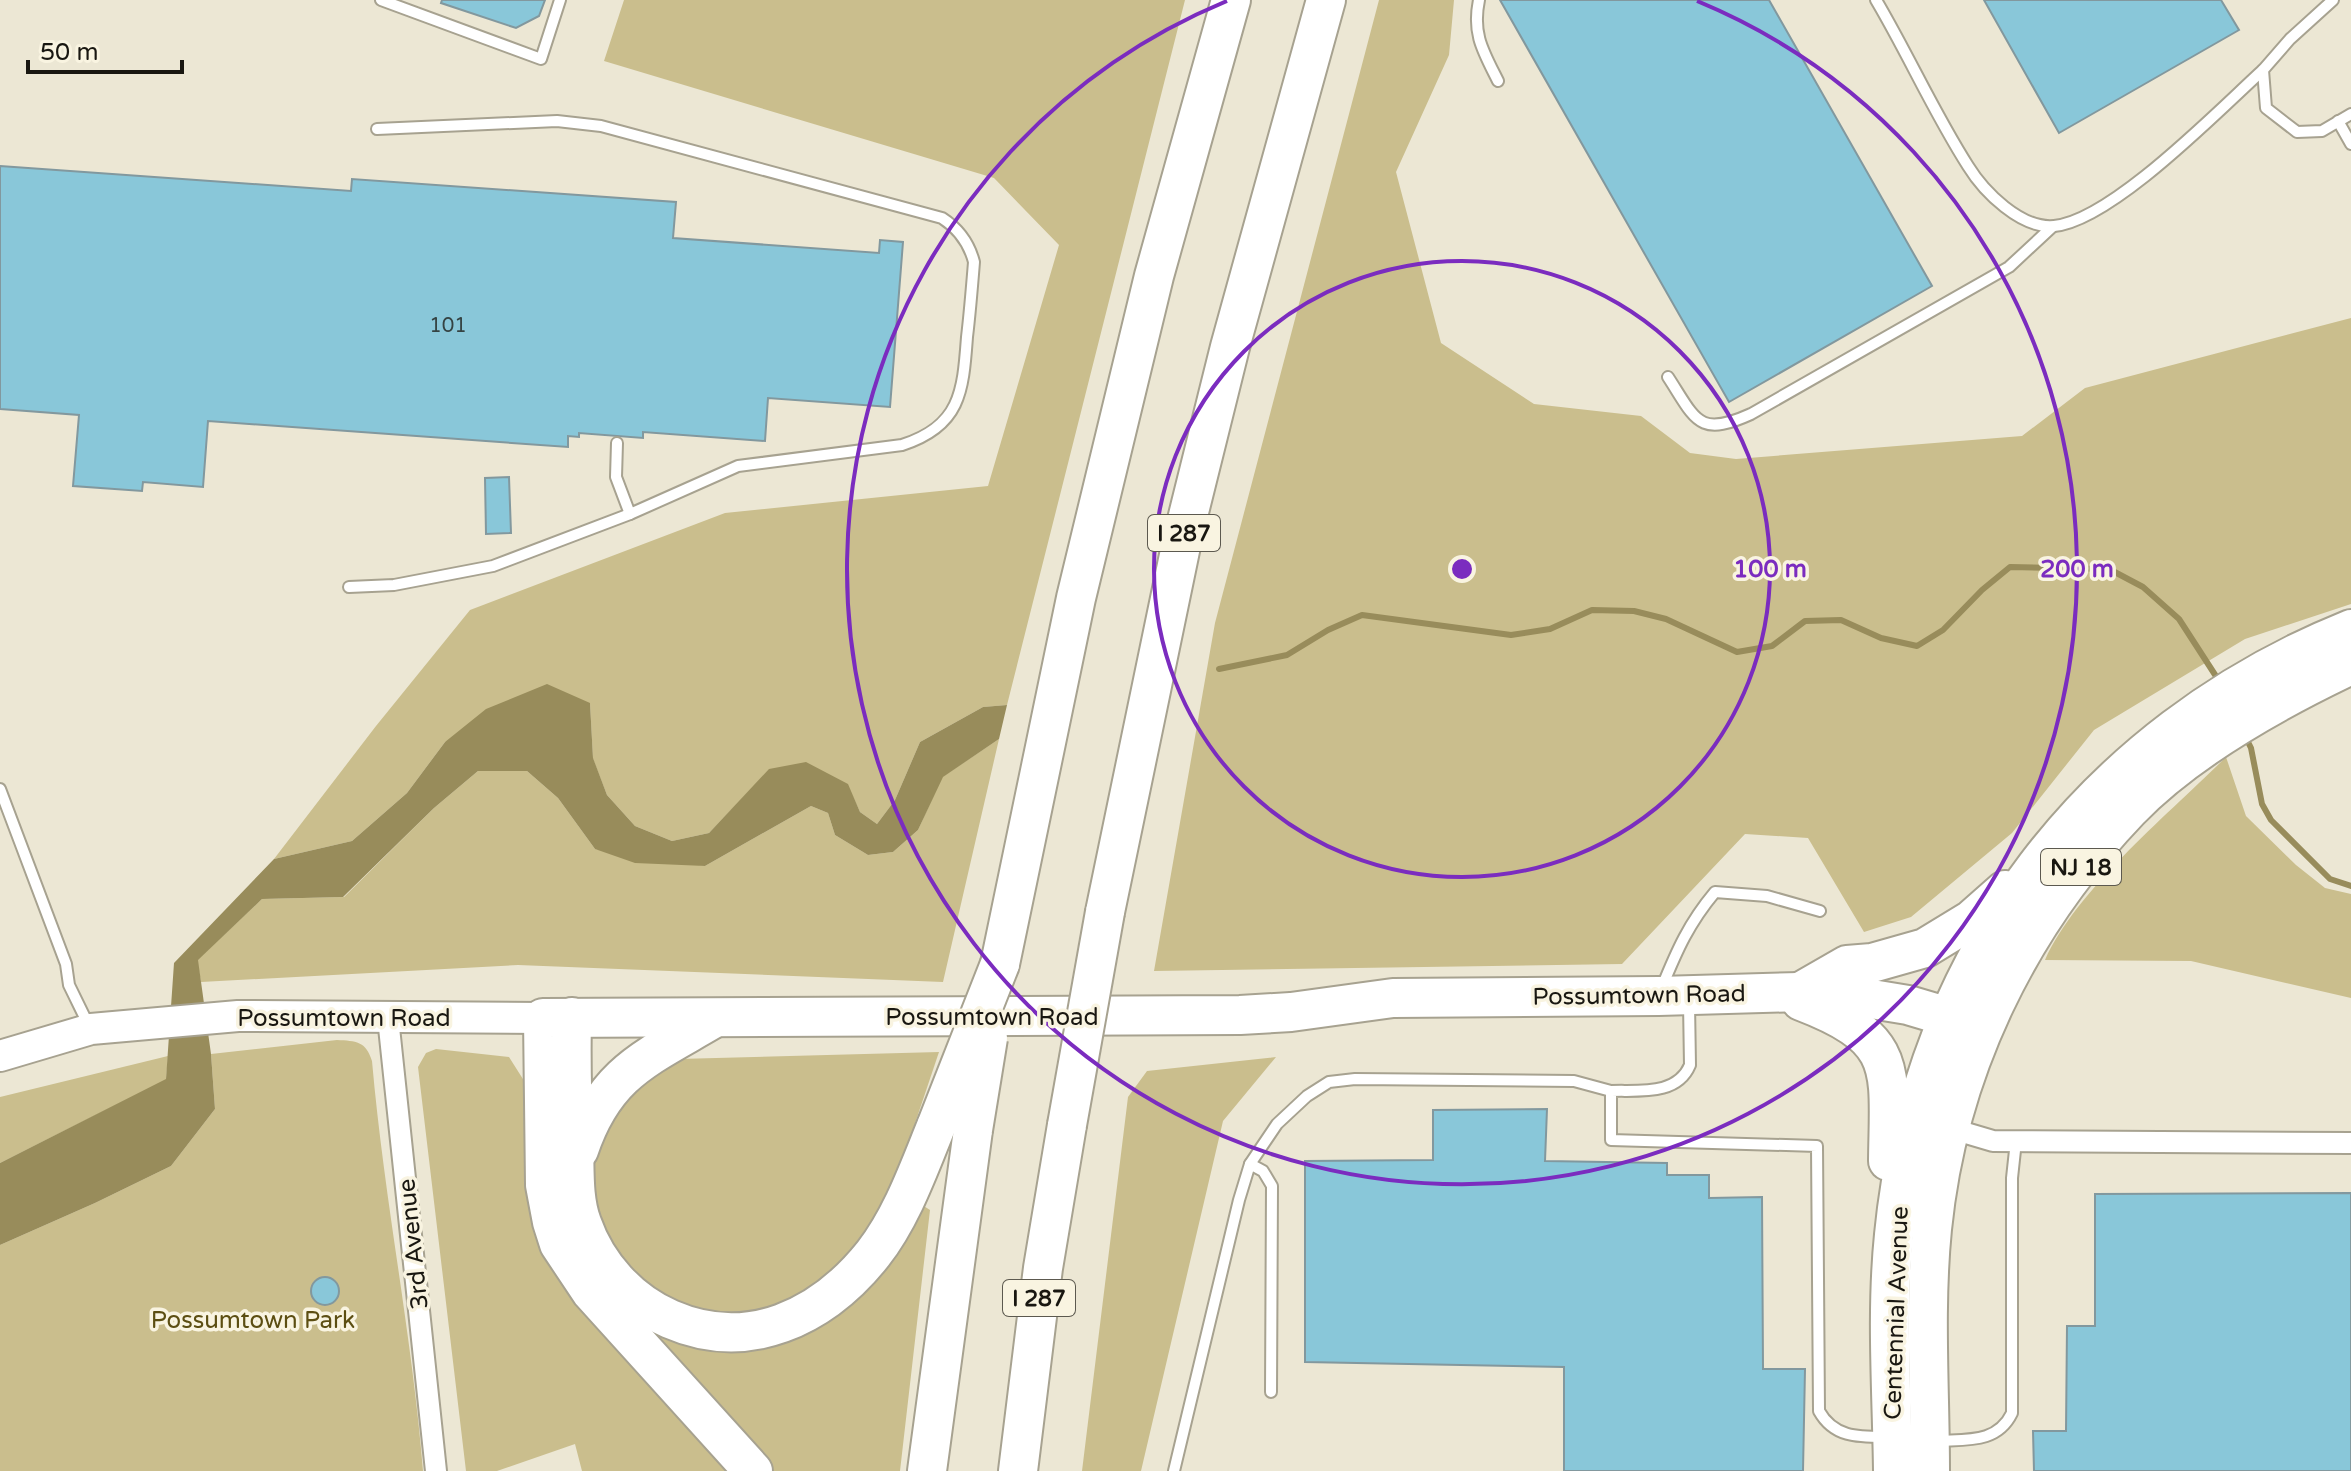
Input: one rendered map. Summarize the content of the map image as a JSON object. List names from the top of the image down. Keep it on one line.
{"streets":{"highway":["I 287","NJ 18","Possumtown Road","Centennial Avenue"],"street":["3rd Avenue"]},"crossings":[["Possumtown Road","3rd Avenue"],["Possumtown Road","Centennial Avenue"]],"parks":["Possumtown Park"],"house_numbers":["101"],"scale_bar":"50 m","rings":["100 m","200 m"]}
